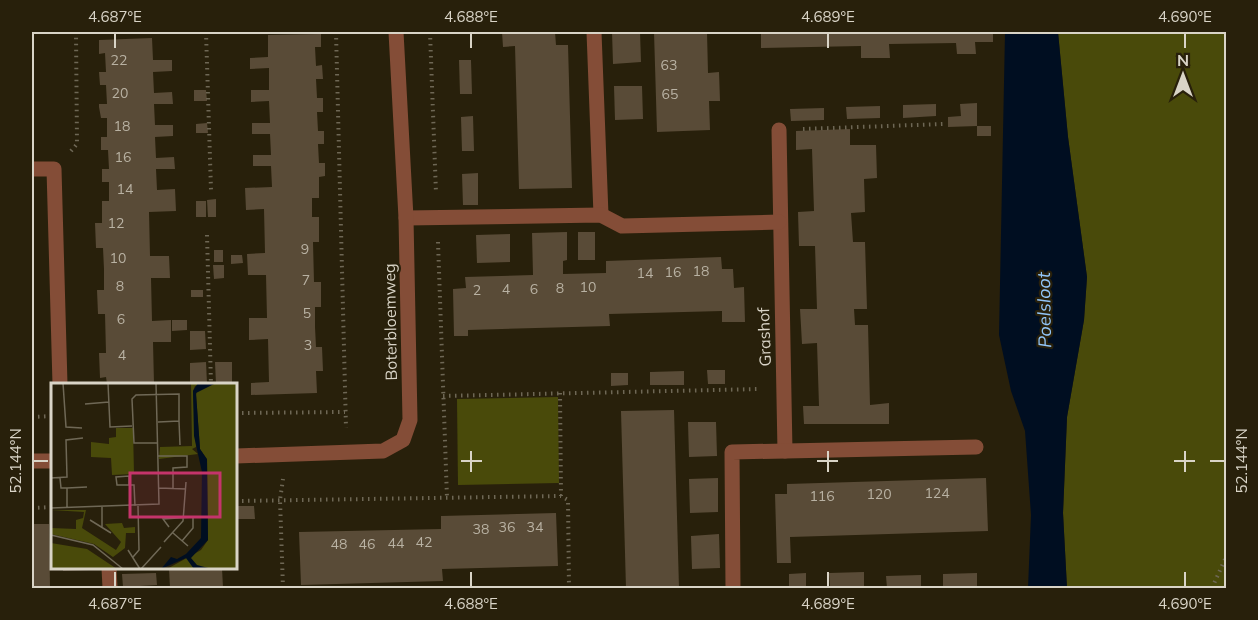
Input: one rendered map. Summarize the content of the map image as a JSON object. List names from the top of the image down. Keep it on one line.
{"streets":{"street":["Boterbloemweg","Grashof"]},"water":["Poelsloot"],"house_numbers":["22","63","20","65","18","16","14","12","9","10","18","16","14","7","8","10","8","4","6","2","5","6","3","4","124","120","116","36","34","38","42","44","48","46"],"north":"top","coordinates":["4.687°E","4.688°E","4.689°E","4.690°E","52.144°N"]}
